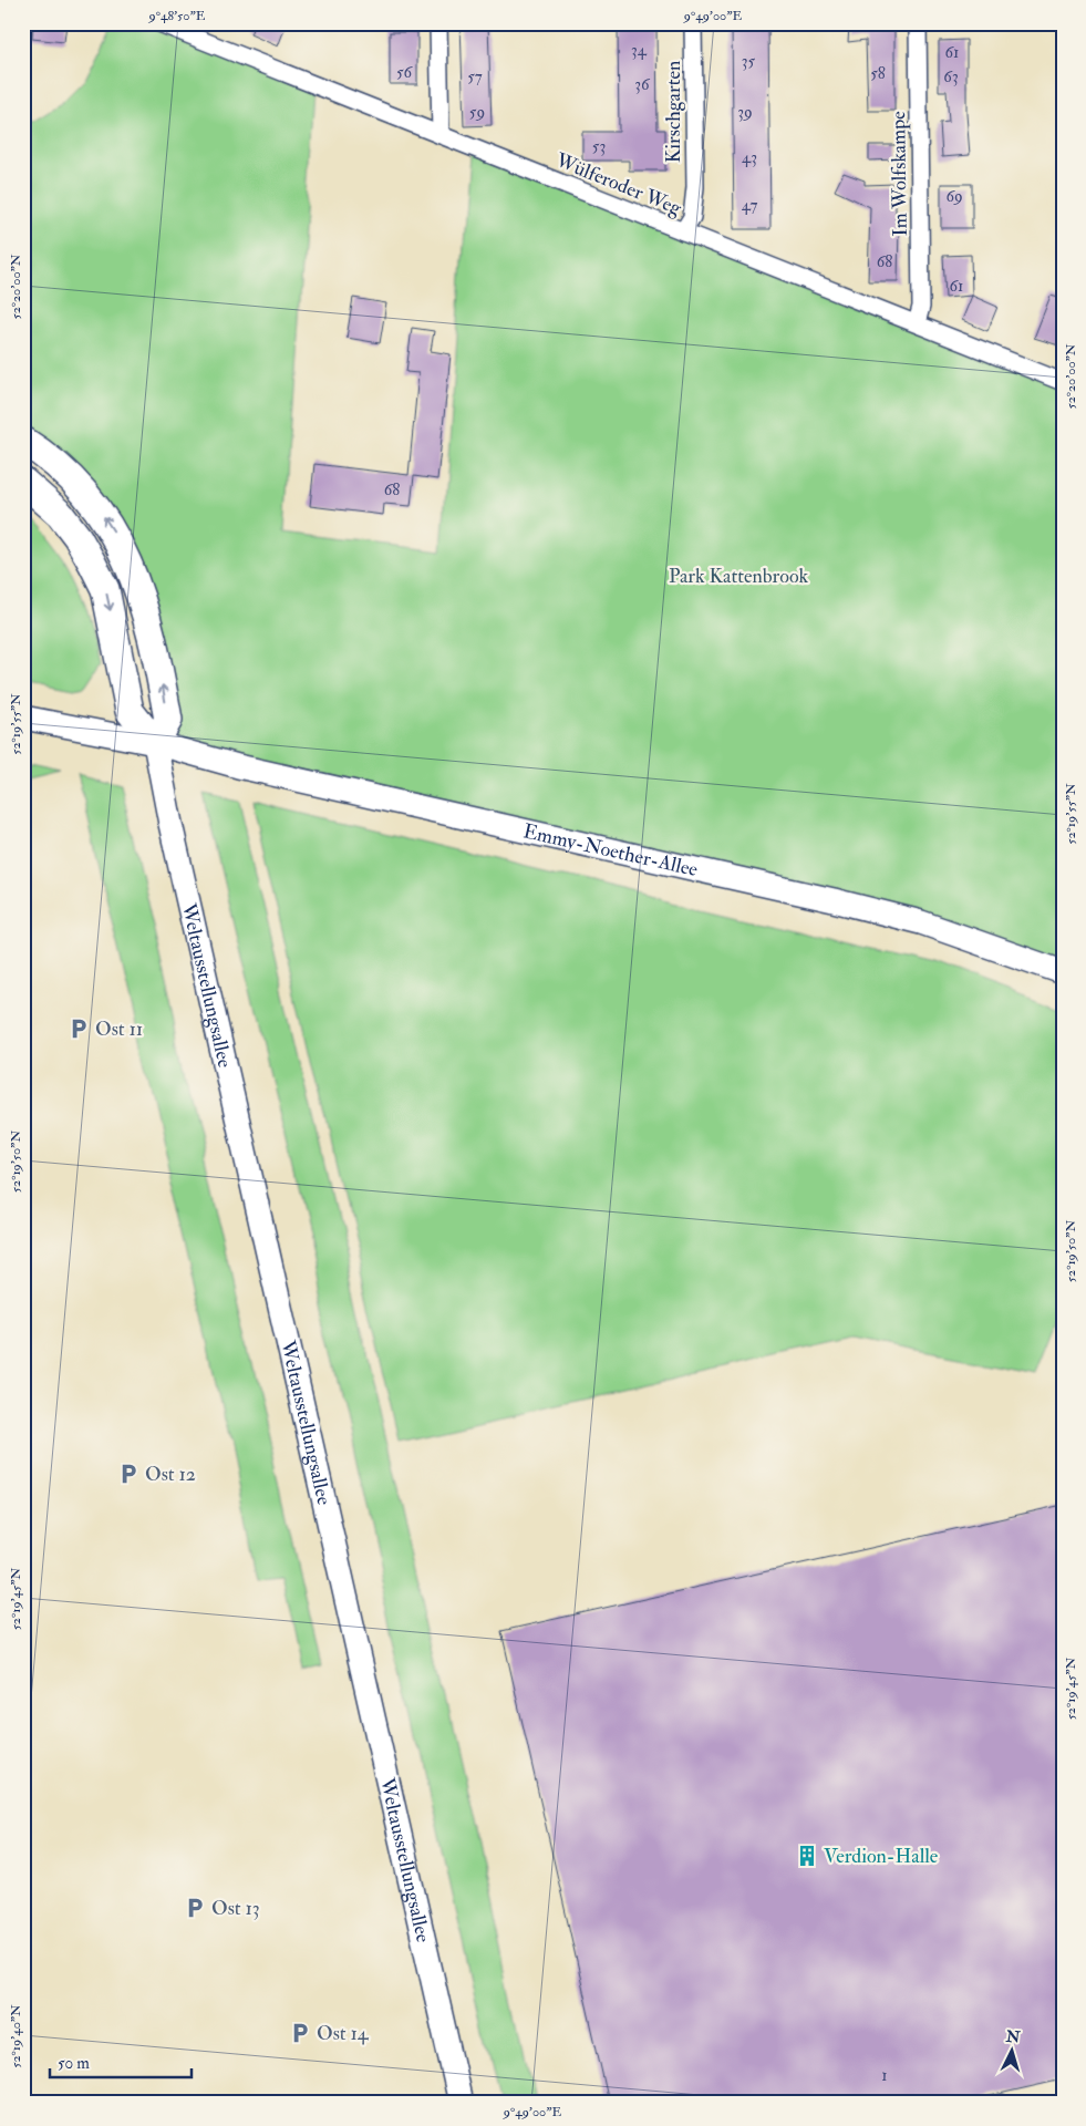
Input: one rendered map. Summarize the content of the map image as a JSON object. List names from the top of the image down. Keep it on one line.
{"streets":{"main road":["Emmy-Noether-Allee","Weltausstellungsallee"],"street":["Kirschgarten","Im Wolfskampe","Wülferoder Weg"]},"crossings":[["Kirschgarten","Wülferoder Weg"],["Im Wolfskampe","Wülferoder Weg"],["Emmy-Noether-Allee","Weltausstellungsallee"]],"parks":["Park Kattenbrook"],"places":{"parking":["Ost 11","Ost 12","Ost 13","Ost 14"],"building":["Verdion-Halle"]},"house_numbers":["34","61","35","56","58","57","63","36","59","39","53","43","69","47","68","61","68","1"],"scale_bar":"50 m","north":"top","coordinates":["9°48'50\"E","9°49'00\"E","52°20'00\"N","52°19'55\"N","52°19'50\"N","52°19'45\"N","52°19'40\"N"]}
